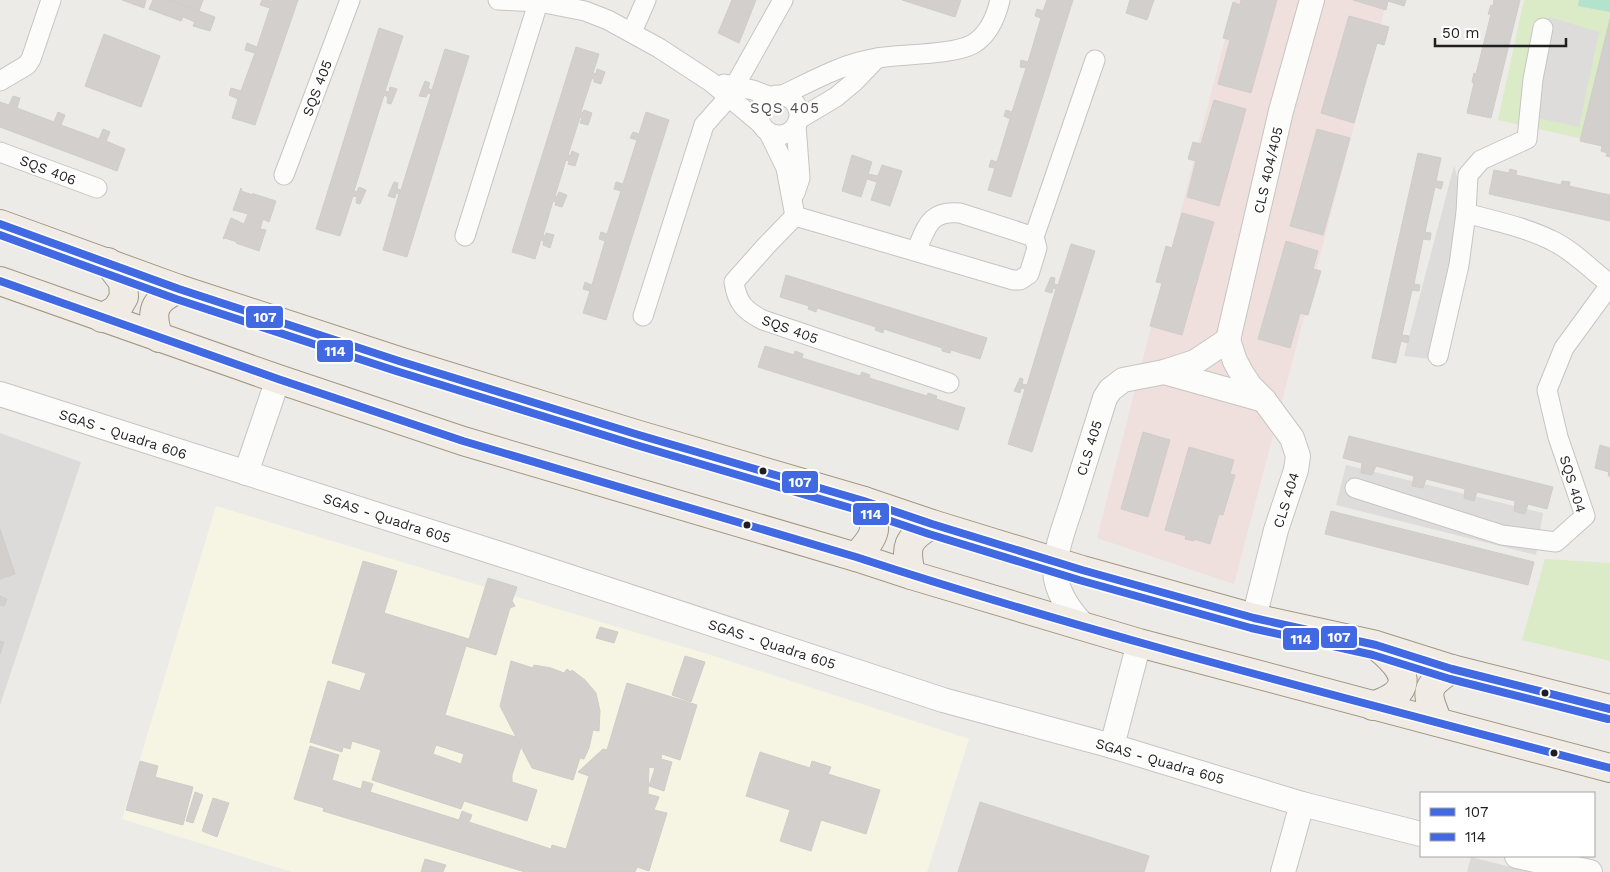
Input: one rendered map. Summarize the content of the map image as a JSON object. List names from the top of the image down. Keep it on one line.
{"streets":{"street":["SQS 405","SQS 406","CLS 404/405","SGAS - Quadra 606","CLS 405","SQS 404","CLS 404","SGAS - Quadra 605"]},"crossings":[["CLS 404/405","CLS 405"],["CLS 404/405","CLS 404"],["SGAS - Quadra 606","SGAS - Quadra 605"],["CLS 405","CLS 404"]],"districts":["SQS 405"],"lines":["transit line 107","transit line 114"],"legend":["107","114"],"scale_bar":"50 m"}
